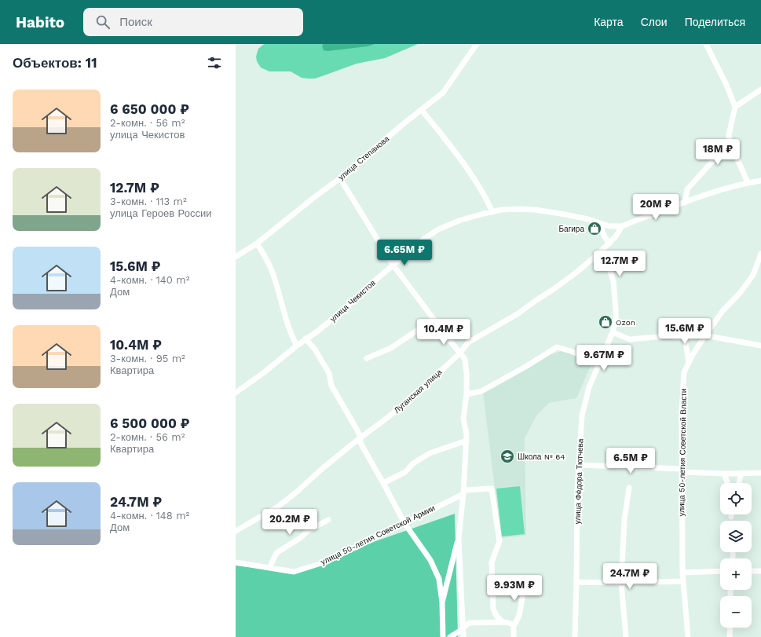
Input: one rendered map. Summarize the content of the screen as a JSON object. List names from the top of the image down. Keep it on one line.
{"streets":{"street":["улица Степанова","улица Чекистов","Луганская улица","улица 50-летия Советской Власти","улица Фёдора Тютчева","улица 50-летия Советской Армии"]},"crossings":[["улица Чекистов","Луганская улица"],["Луганская улица","улица Фёдора Тютчева"]],"places":{"shop":["Багира","Ozon"],"school or university":["Школа № 64"]},"page":{"header":"Habito","search":"Поиск","nav":["Карта","Слои","Поделиться"],"heading":"Объектов: 11","list":[{"name":"6 650 000 ₽","note":"2-комн. · 56 m² · улица Чекистов"},{"name":"12.7M ₽","note":"3-комн. · 113 m² · улица Героев России"},{"name":"15.6M ₽","note":"4-комн. · 140 m² · Дом"},{"name":"10.4M ₽","note":"3-комн. · 95 m² · Квартира"},{"name":"6 500 000 ₽","note":"2-комн. · 56 m² · Квартира"},{"name":"24.7M ₽","note":"4-комн. · 148 m² · Дом"}],"price":["18M ₽","20M ₽","6.65M ₽","12.7M ₽","15.6M ₽","10.4M ₽","9.67M ₽","6.5M ₽","20.2M ₽","24.7M ₽","9.93M ₽"],"map_buttons":["+","−"]}}
